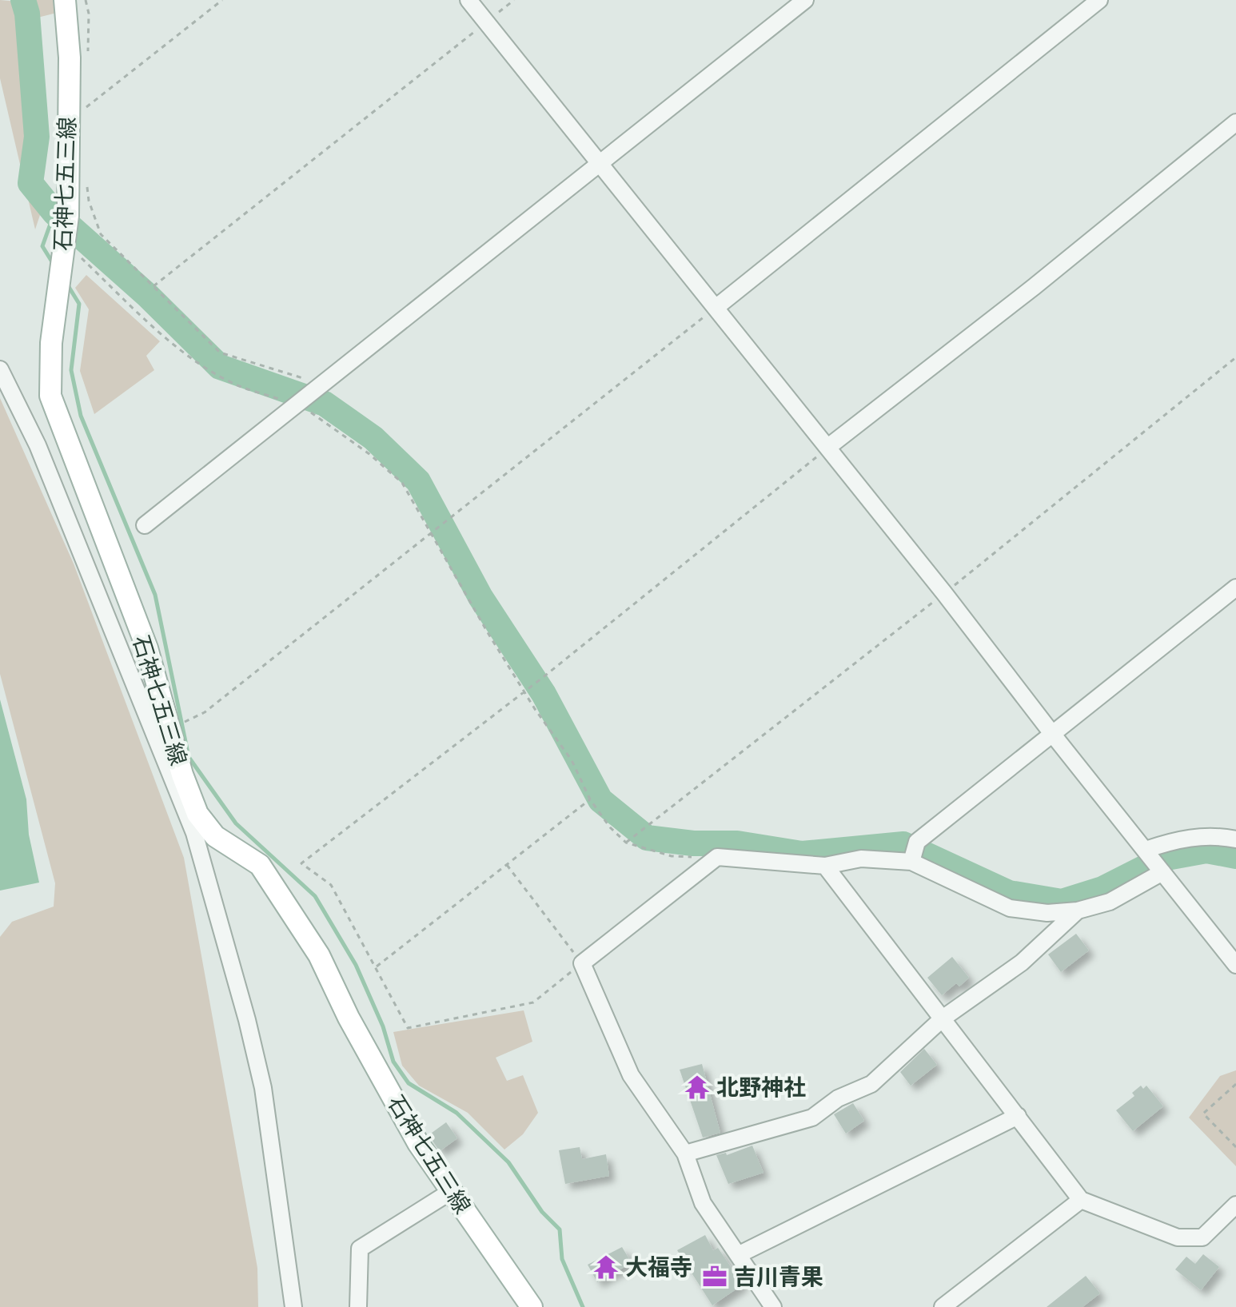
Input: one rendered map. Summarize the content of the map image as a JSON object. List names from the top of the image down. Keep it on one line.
{"streets":{"main road":["石神七五三線"]},"places":{"temple":["北野神社","大福寺"],"office":["吉川青果"]}}
